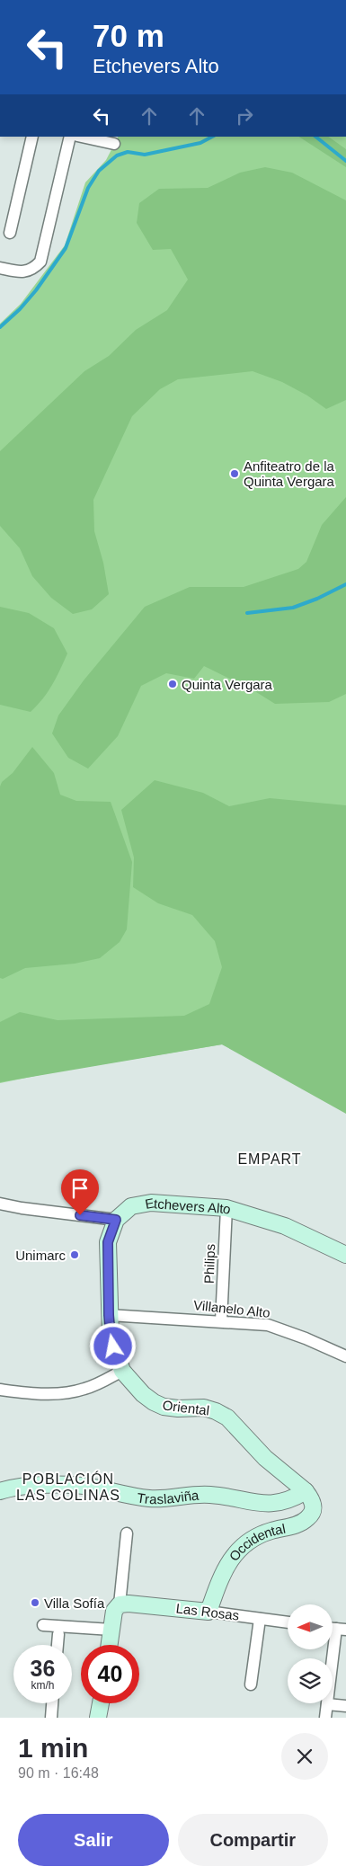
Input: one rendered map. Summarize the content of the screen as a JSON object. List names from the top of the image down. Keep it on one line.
{"streets":{"street":["Etchevers Alto","Philips","Villanelo Alto","Oriental","Traslaviña","Occidental","Las Rosas"]},"crossings":[["Etchevers Alto","Philips"],["Etchevers Alto","Oriental"],["Philips","Villanelo Alto"],["Villanelo Alto","Oriental"],["Oriental","Traslaviña"],["Oriental","Occidental"],["Traslaviña","Occidental"],["Occidental","Las Rosas"]],"districts":["EMPART","POBLACIÓN LAS COLINAS"],"places":["Anfiteatro de la Quinta Vergara","Quinta Vergara","Unimarc","Villa Sofía"],"north":"left","page":{"turn":["70 m","Etchevers Alto"],"speed":"36 km/h","limit":"40","heading":["1 min","90 m · 16:48"],"buttons":["Salir","Compartir"]}}
